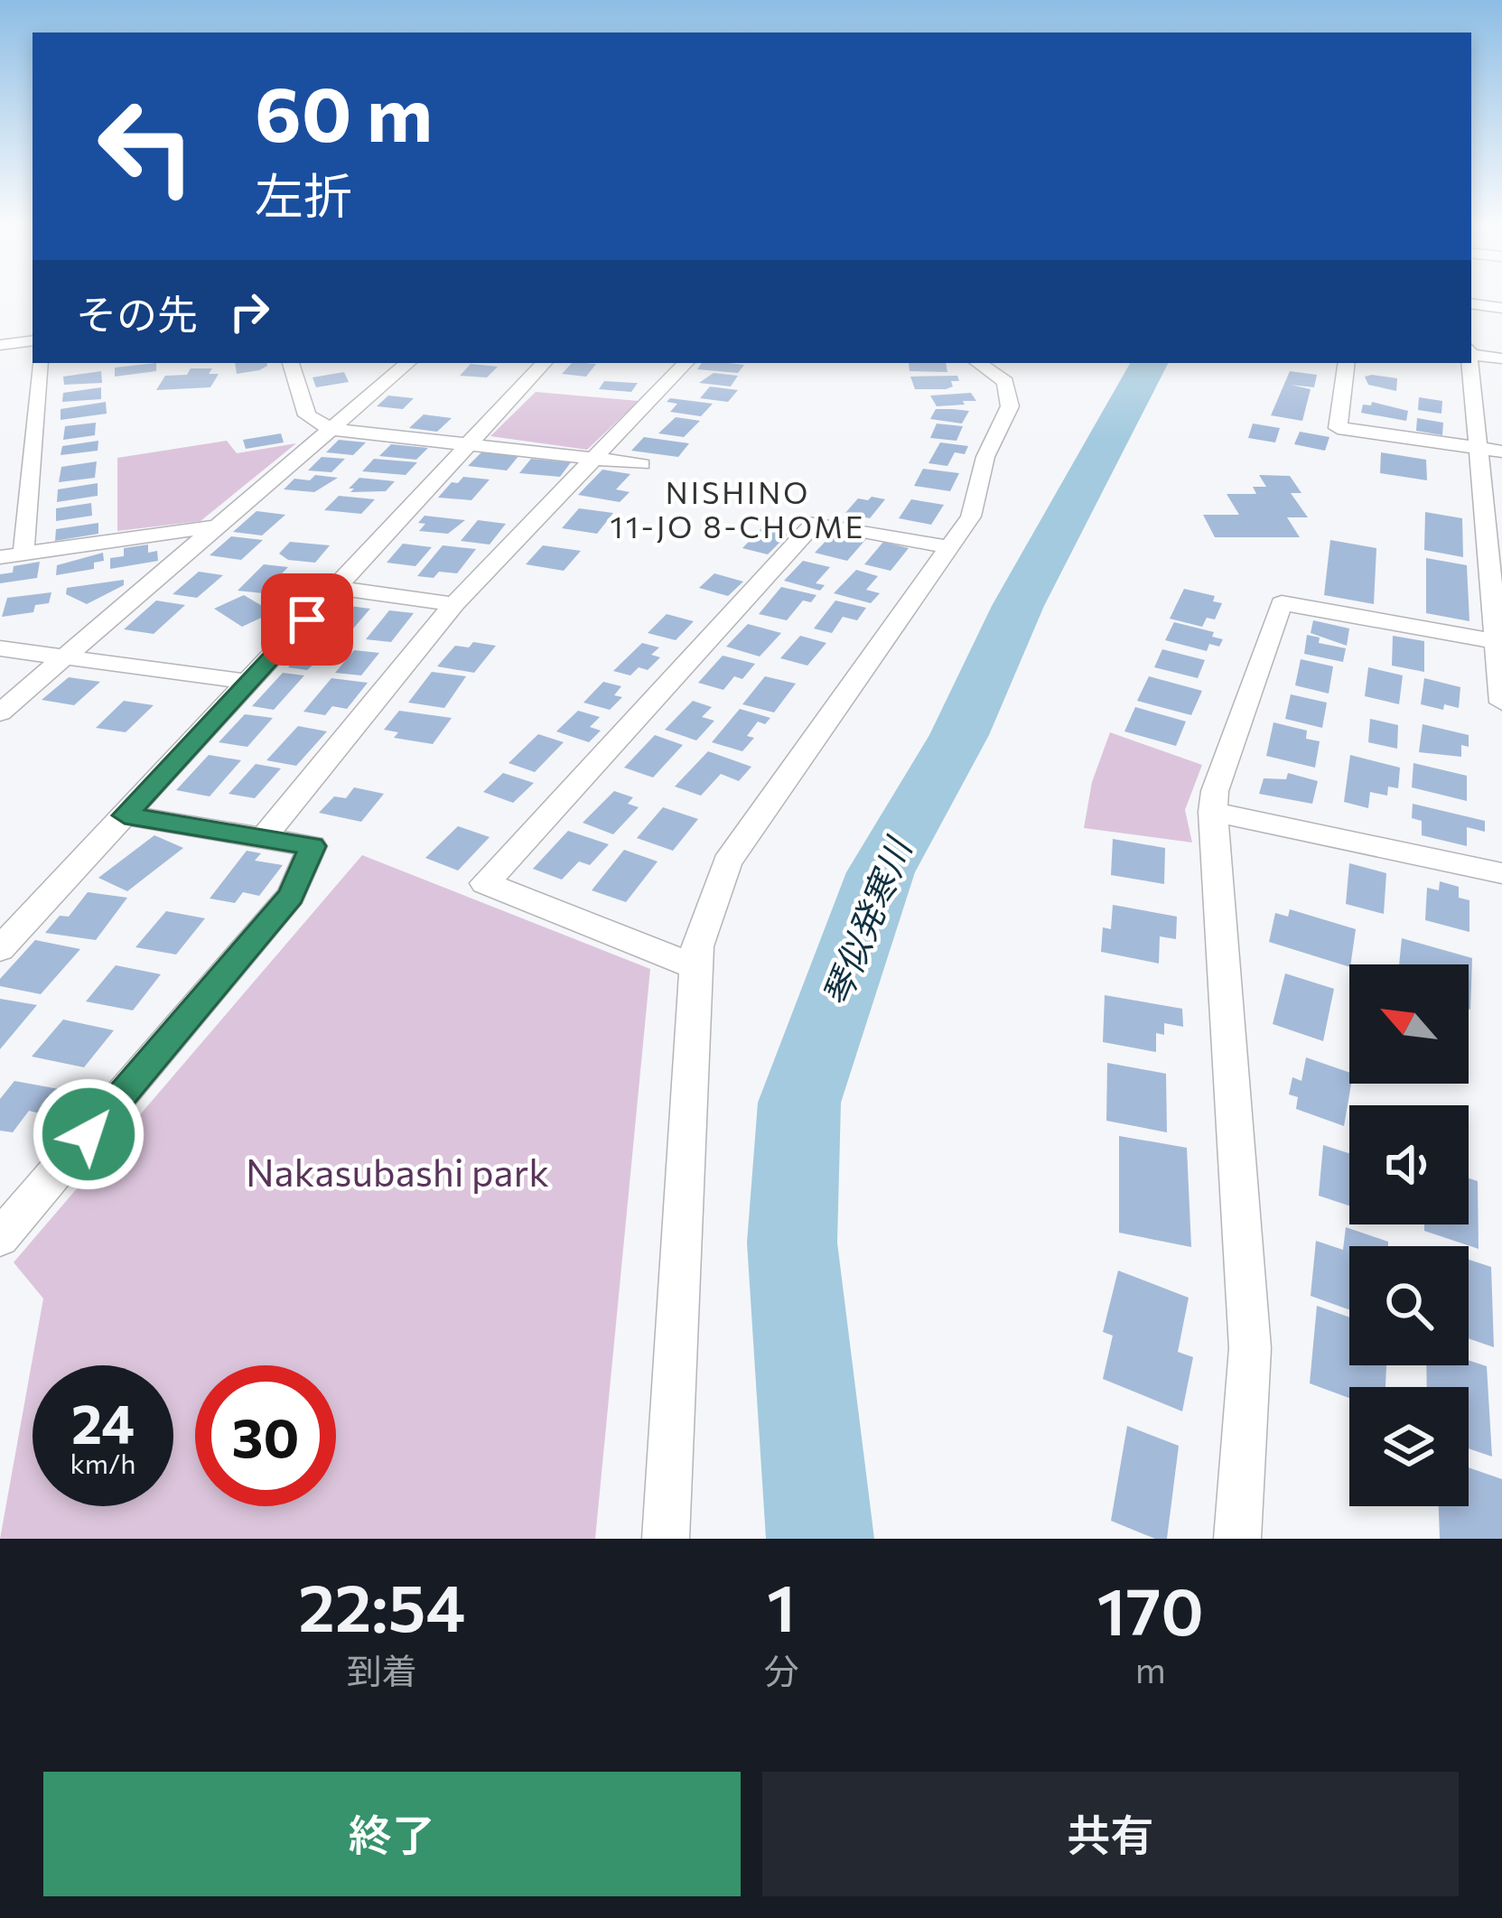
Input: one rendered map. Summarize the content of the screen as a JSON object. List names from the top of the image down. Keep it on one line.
{"districts":["NISHINO 11-JO 8-CHOME"],"water":["琴似発寒川"],"parks":["Nakasubashi park"],"north":"top left","page":{"turn":["60 m","左折"],"then":"その先","speed":"24 km/h","limit":"30","eta":["22:54","到着","1","分","170","m"],"buttons":["終了","共有"]}}
